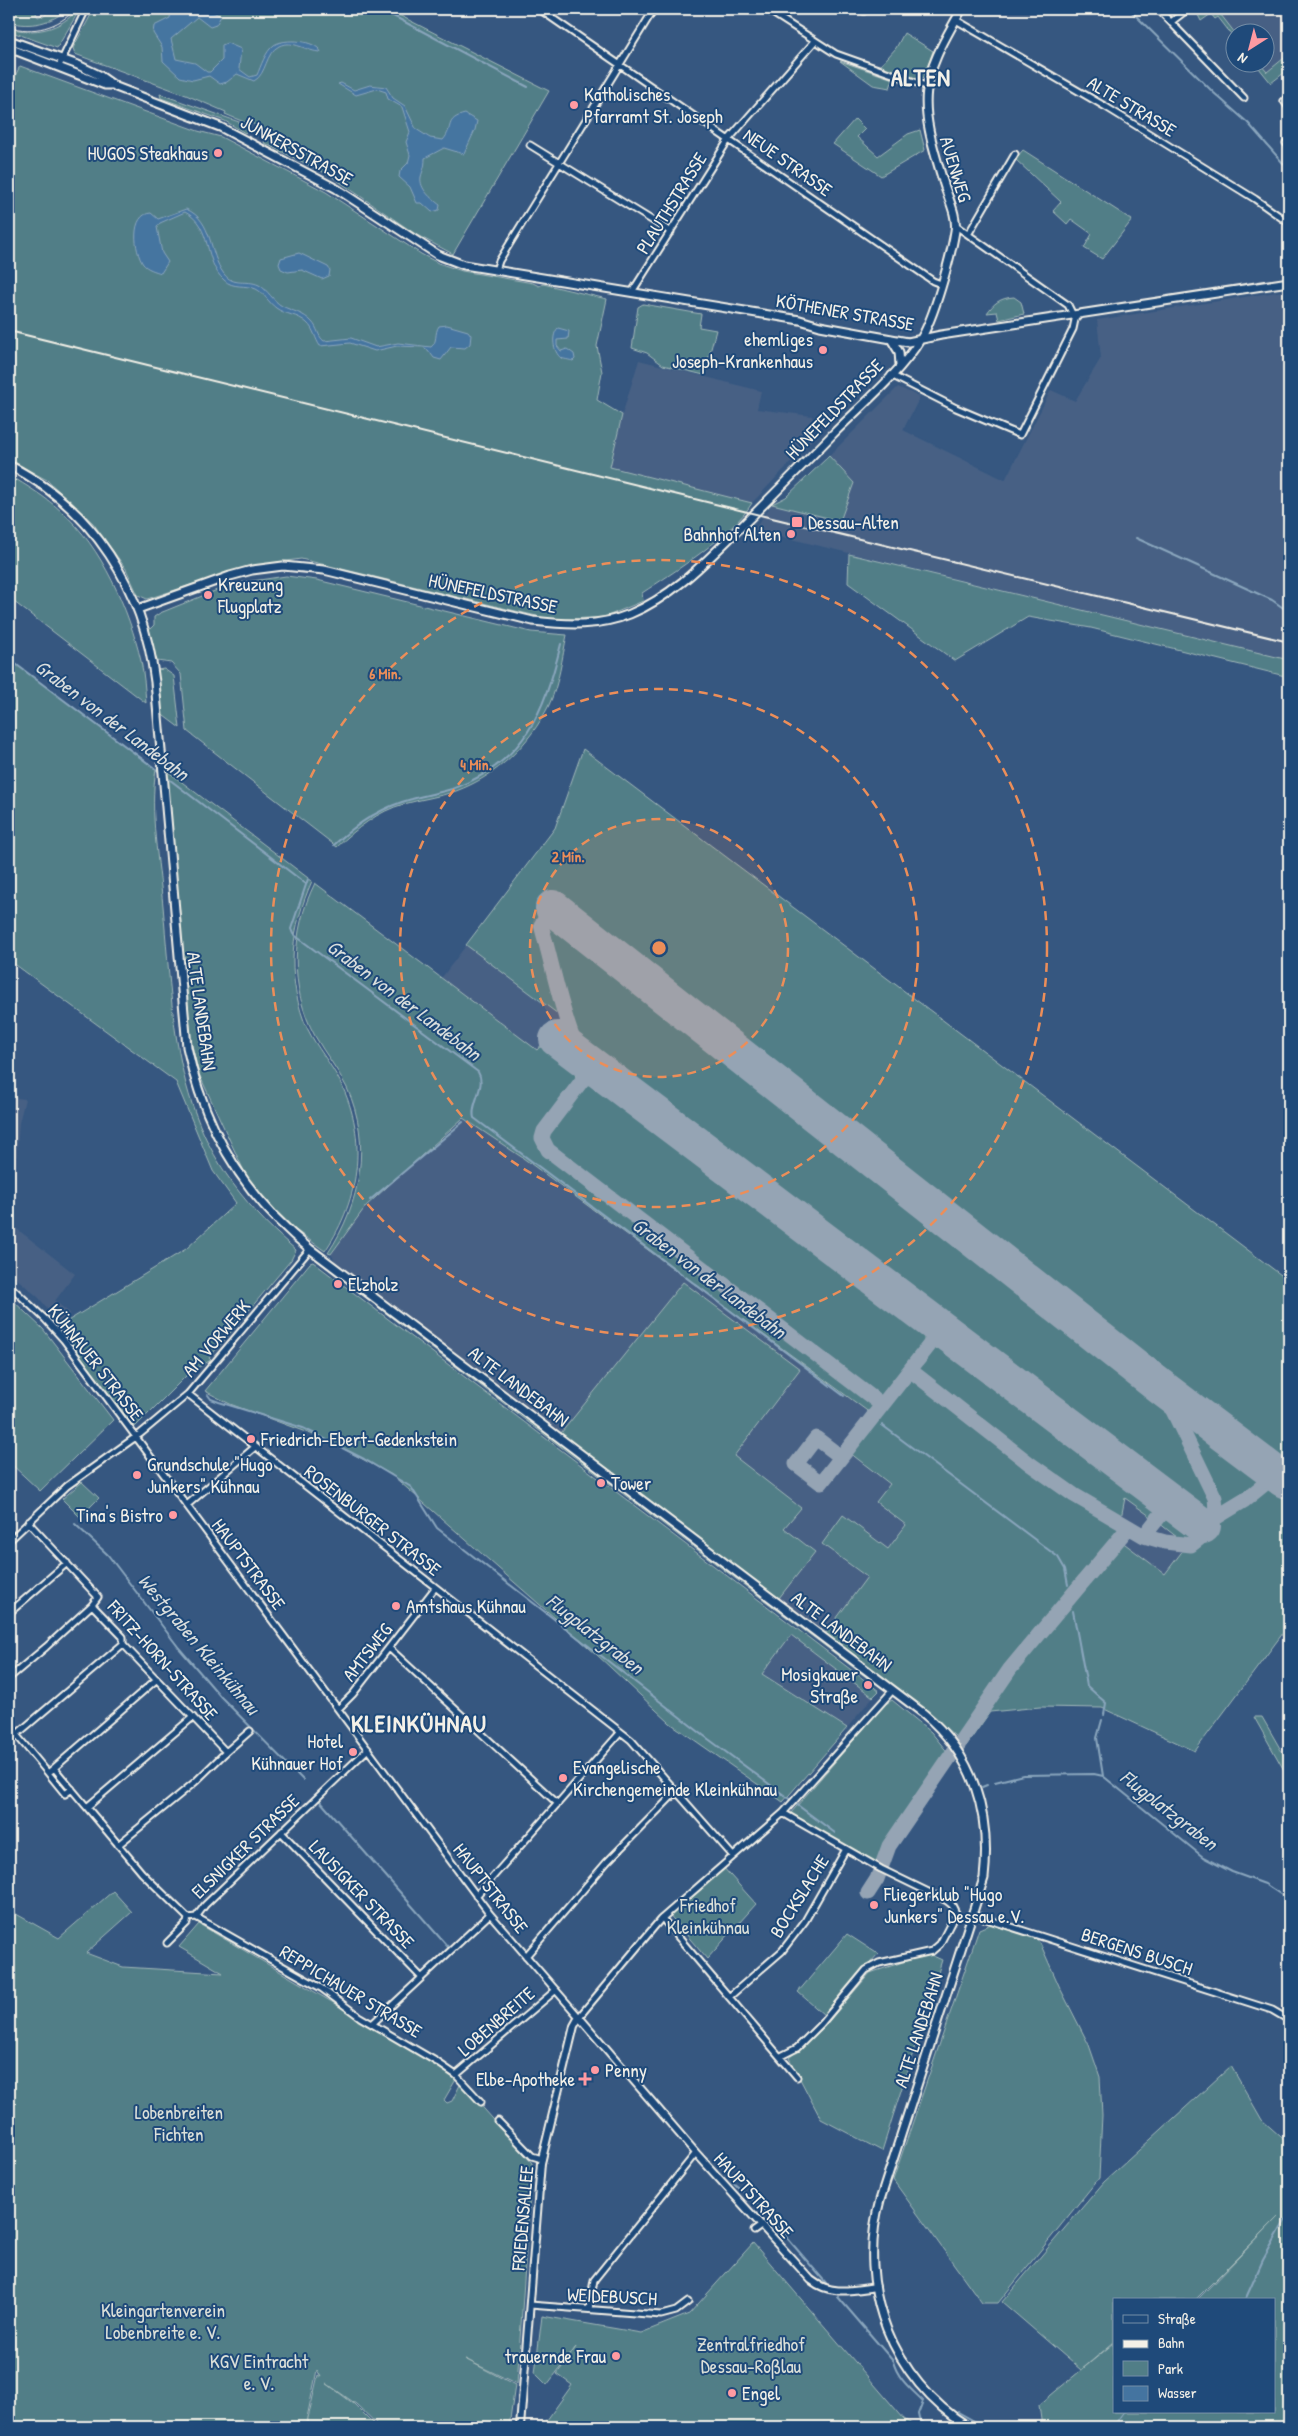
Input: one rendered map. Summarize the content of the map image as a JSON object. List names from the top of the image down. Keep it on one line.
{"streets":{"main road":["JUNKERSSTRASSE","AUENWEG","KÖTHENER STRASSE","HÜNEFELDSTRASSE","ALTE LANDEBAHN"],"street":["ALTE STRASSE","NEUE STRASSE","PLAUTHSTRASSE","AM VORWERK","KÜHNAUER STRASSE","ROSENBURGER STRASSE","HAUPTSTRASSE","AMTSWEG","FRITZ-HORN-STRASSE","ELSNIGKER STRASSE","LAUSIGKER STRASSE","BOCKSLACHE","BERGENS BUSCH","REPPICHAUER STRASSE","LOBENBREITE","FRIEDENSALLEE","WEIDEBUSCH"]},"crossings":[["ALTE STRASSE","AUENWEG"],["JUNKERSSTRASSE","KÖTHENER STRASSE"],["NEUE STRASSE","AUENWEG"],["NEUE STRASSE","PLAUTHSTRASSE"],["AUENWEG","KÖTHENER STRASSE"],["AUENWEG","HÜNEFELDSTRASSE"],["PLAUTHSTRASSE","KÖTHENER STRASSE"],["KÖTHENER STRASSE","HÜNEFELDSTRASSE"],["HÜNEFELDSTRASSE","ALTE LANDEBAHN"],["ALTE LANDEBAHN","AM VORWERK"],["ALTE LANDEBAHN","HAUPTSTRASSE"],["ALTE LANDEBAHN","BERGENS BUSCH"],["AM VORWERK","KÜHNAUER STRASSE"],["AM VORWERK","ROSENBURGER STRASSE"],["AM VORWERK","HAUPTSTRASSE"],["AM VORWERK","FRITZ-HORN-STRASSE"],["KÜHNAUER STRASSE","HAUPTSTRASSE"],["ROSENBURGER STRASSE","AMTSWEG"],["HAUPTSTRASSE","AMTSWEG"],["HAUPTSTRASSE","ELSNIGKER STRASSE"],["HAUPTSTRASSE","LOBENBREITE"],["HAUPTSTRASSE","FRIEDENSALLEE"],["ELSNIGKER STRASSE","LAUSIGKER STRASSE"],["ELSNIGKER STRASSE","REPPICHAUER STRASSE"],["REPPICHAUER STRASSE","LOBENBREITE"],["FRIEDENSALLEE","WEIDEBUSCH"]],"districts":["ALTEN","KLEINKÜHNAU"],"water":["Graben von der Landebahn","Flugplatzgraben","Westgraben Kleinkühnau"],"parks":["Friedhof Kleinkühnau","Lobenbreiten Fichten","Kleingartenverein Lobenbreite e. V.","Zentralfriedhof Dessau-Roßlau","KGV Eintracht e. V."],"places":{"other":["Katholisches Pfarramt St. Joseph","HUGOS Steakhaus","ehemliges Joseph-Krankenhaus","Bahnhof Alten","Kreuzung Flugplatz","Elzholz","Friedrich-Ebert-Gedenkstein","Grundschule \"Hugo Junkers\" Kühnau","Tower","Tina's Bistro","Amtshaus Kühnau","Mosigkauer Straße","Hotel Kühnauer Hof","Evangelische Kirchengemeinde Kleinkühnau","Fliegerklub \"Hugo Junkers\" Dessau e.V.","Penny","trauernde Frau","Engel"],"transit":["Dessau-Alten"],"health":["Elbe-Apotheke"]},"legend":["Straße","Bahn","Park","Wasser"],"north":"bottom left","rings":["6 Min.","4 Min.","2 Min."]}
